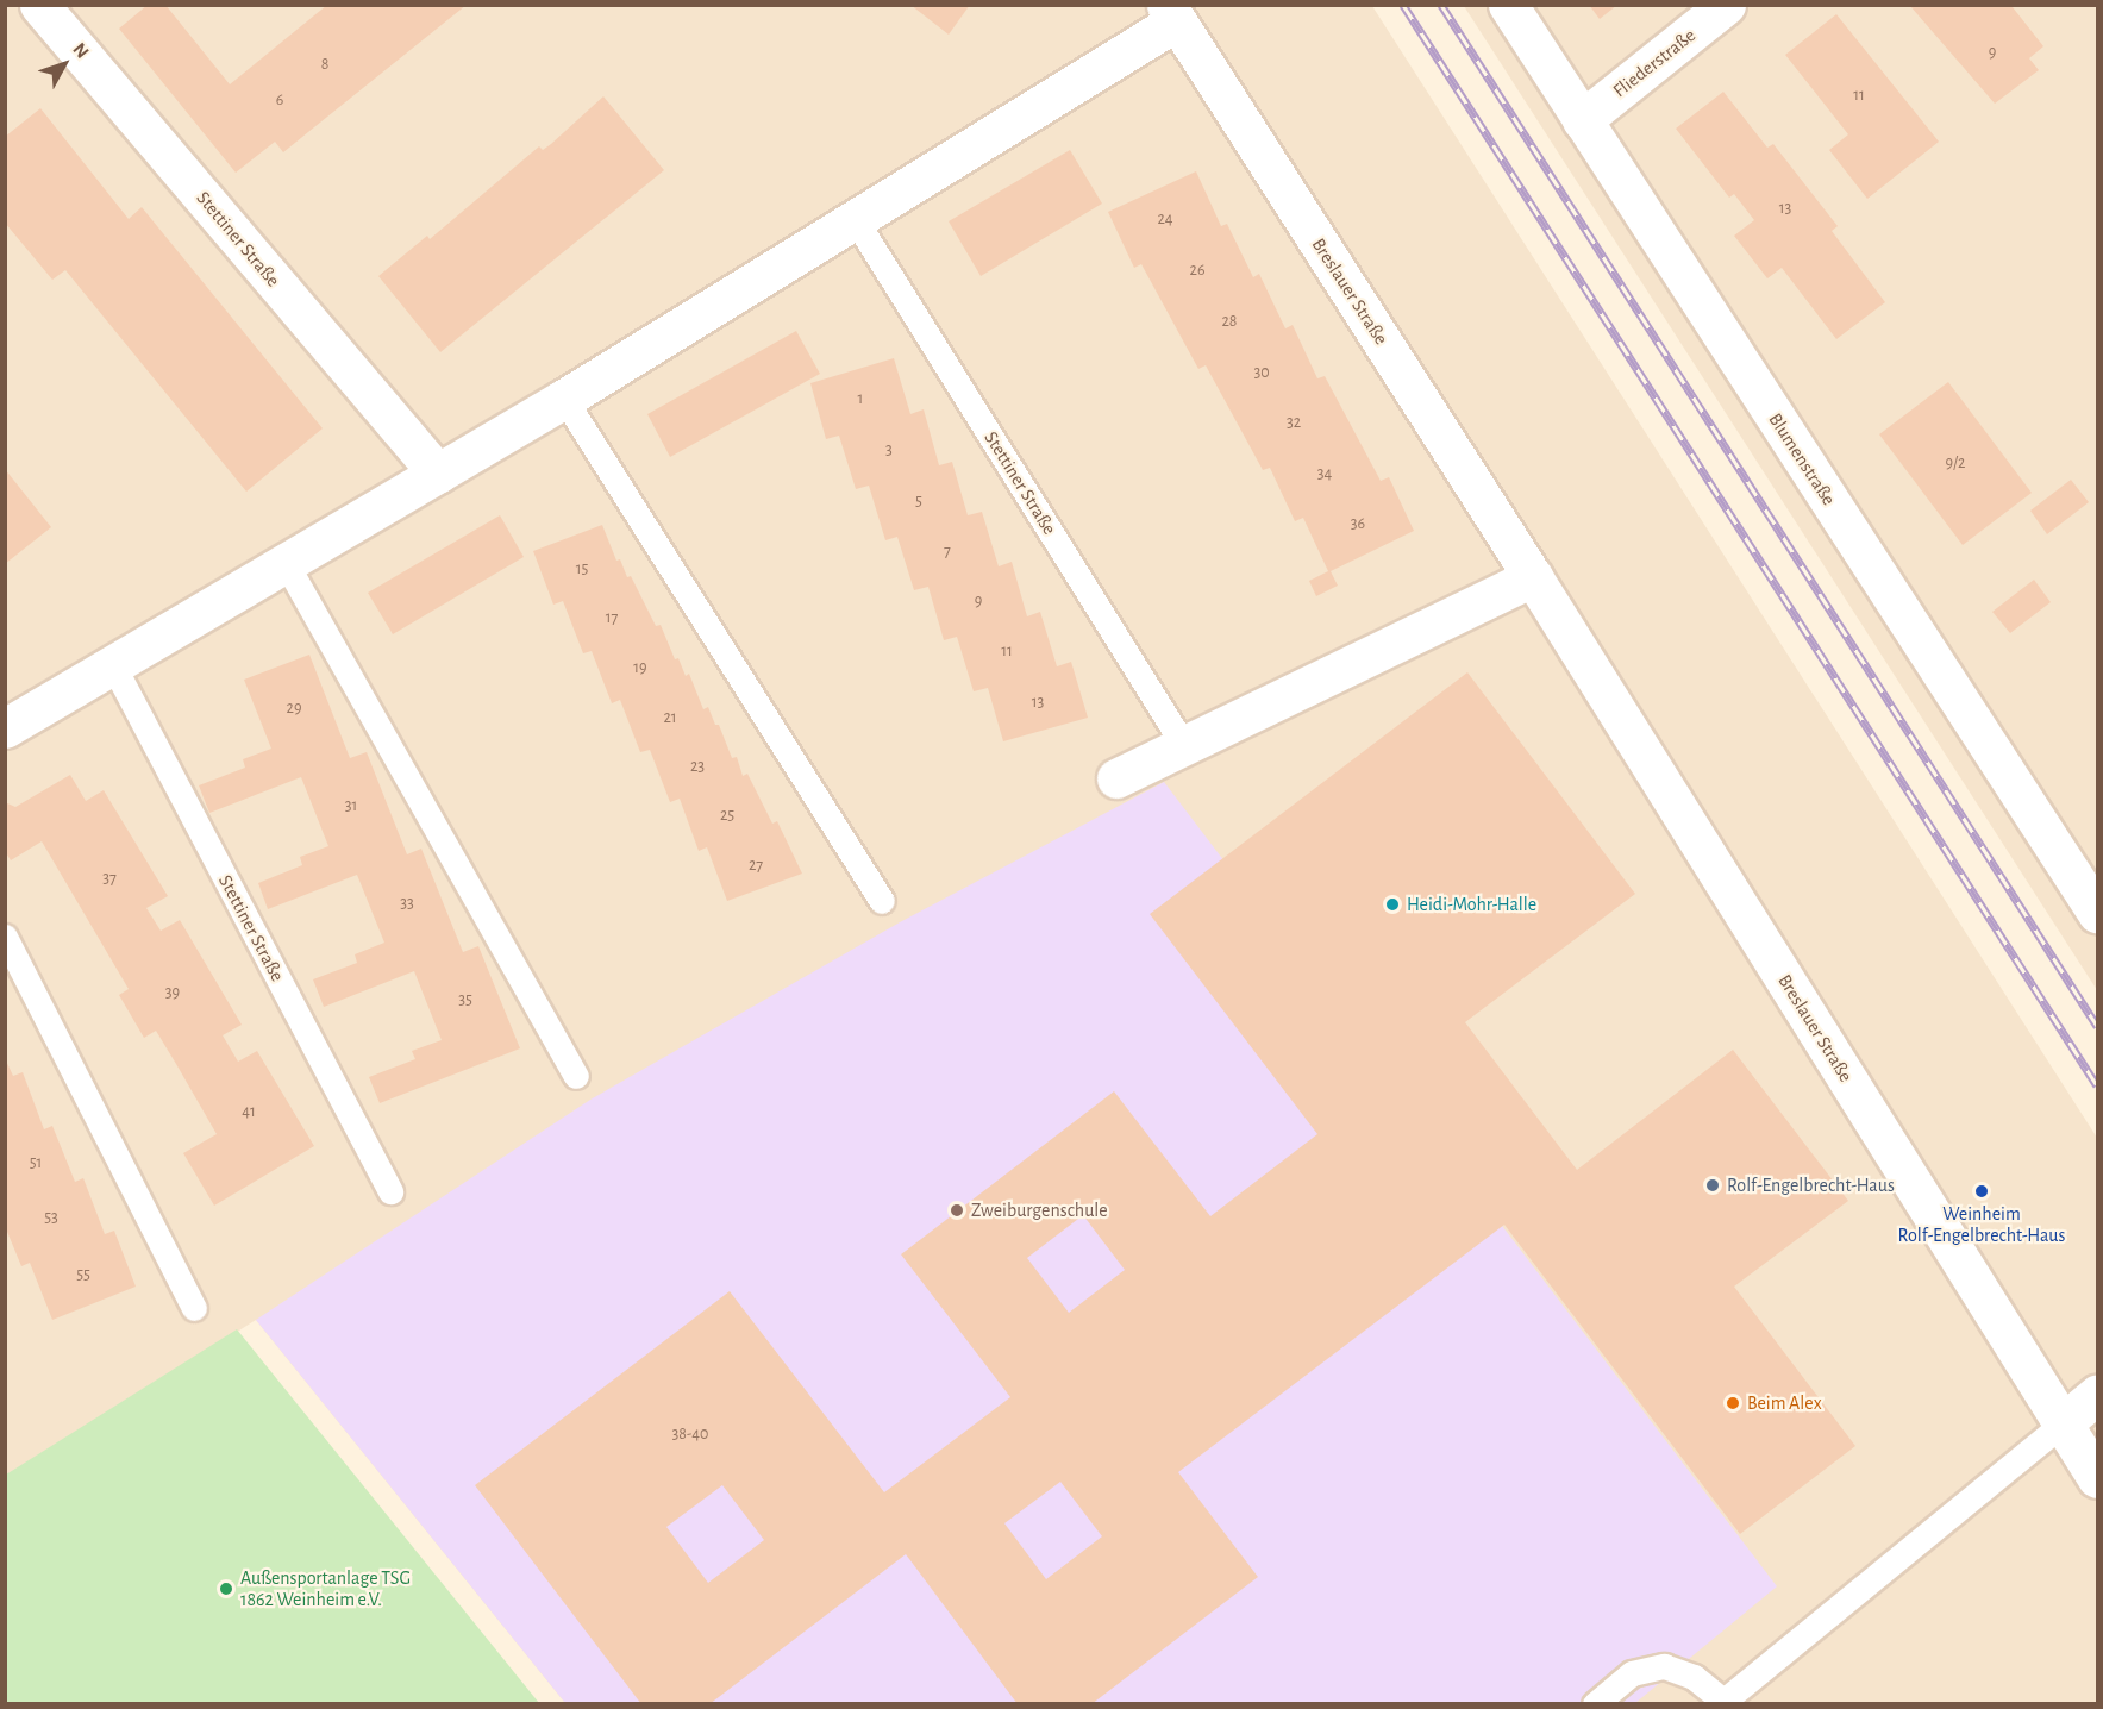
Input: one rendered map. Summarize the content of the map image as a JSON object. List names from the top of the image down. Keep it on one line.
{"streets":{"street":["Fliederstraße","Stettiner Straße","Breslauer Straße","Blumenstraße"]},"crossings":[["Fliederstraße","Blumenstraße"]],"places":["Heidi-Mohr-Halle","Rolf-Engelbrecht-Haus","Weinheim Rolf-Engelbrecht-Haus","Zweiburgenschule","Beim Alex","Außensportanlage TSG 1862 Weinheim e.V."],"house_numbers":["9","8","11","6","13","24","26","28","30","1","32","3","9/2","34","5","36","7","15","9","17","11","19","13","29","21","23","31","25","27","37","33","39","35","41","51","53","55","38-40"],"north":"top right"}
